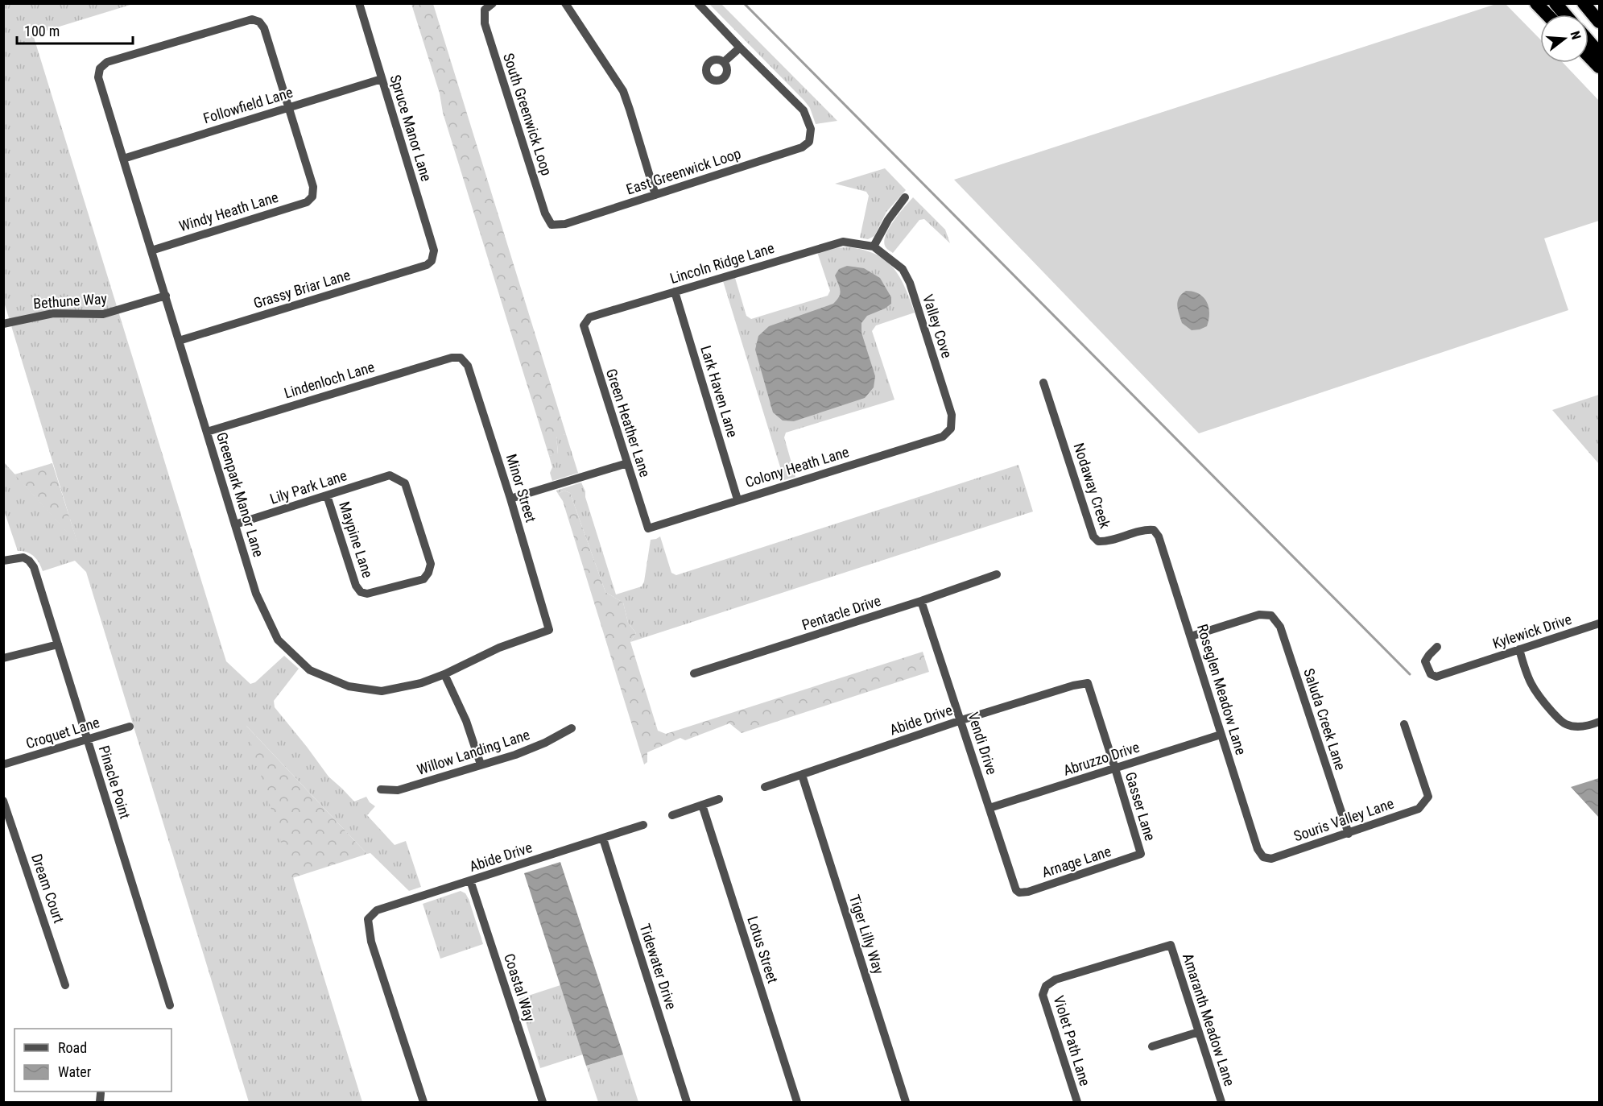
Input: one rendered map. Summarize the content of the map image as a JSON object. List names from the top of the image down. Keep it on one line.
{"streets":{"street":["Followfield Lane","South Greenwick Loop","Spruce Manor Lane","East Greenwick Loop","Windy Heath Lane","Lincoln Ridge Lane","Grassy Briar Lane","Bethune Way","Valley Cove","Lindenloch Lane","Lark Haven Lane","Green Heather Lane","Colony Heath Lane","Nodaway Creek","Lily Park Lane","Minor Street","Greenpark Manor Lane","Maypine Lane","Pentacle Drive","Kylewick Drive","Roseglen Meadow Lane","Saluda Creek Lane","Abide Drive","Croquet Lane","Vendi Drive","Willow Landing Lane","Abruzzo Drive","Pinacle Point","Gasser Lane","Souris Valley Lane","Arnage Lane","Dream Court","Tiger Lilly Way","Lotus Street","Tidewater Drive","Coastal Way","Amaranth Meadow Lane","Violet Path Lane"]},"crossings":[["Followfield Lane","Spruce Manor Lane"],["Followfield Lane","Windy Heath Lane"],["Followfield Lane","Greenpark Manor Lane"],["South Greenwick Loop","East Greenwick Loop"],["Spruce Manor Lane","Grassy Briar Lane"],["Windy Heath Lane","Greenpark Manor Lane"],["Lincoln Ridge Lane","Valley Cove"],["Lincoln Ridge Lane","Lark Haven Lane"],["Lincoln Ridge Lane","Green Heather Lane"],["Grassy Briar Lane","Greenpark Manor Lane"],["Bethune Way","Greenpark Manor Lane"],["Valley Cove","Colony Heath Lane"],["Lindenloch Lane","Minor Street"],["Lindenloch Lane","Greenpark Manor Lane"],["Lark Haven Lane","Colony Heath Lane"],["Green Heather Lane","Colony Heath Lane"],["Nodaway Creek","Roseglen Meadow Lane"],["Lily Park Lane","Greenpark Manor Lane"],["Lily Park Lane","Maypine Lane"],["Minor Street","Greenpark Manor Lane"],["Pentacle Drive","Vendi Drive"],["Roseglen Meadow Lane","Saluda Creek Lane"],["Roseglen Meadow Lane","Abruzzo Drive"],["Roseglen Meadow Lane","Souris Valley Lane"],["Saluda Creek Lane","Souris Valley Lane"],["Abide Drive","Vendi Drive"],["Abide Drive","Gasser Lane"],["Abide Drive","Tiger Lilly Way"],["Abide Drive","Tidewater Drive"],["Abide Drive","Coastal Way"],["Croquet Lane","Pinacle Point"],["Vendi Drive","Abruzzo Drive"],["Vendi Drive","Arnage Lane"],["Abruzzo Drive","Gasser Lane"],["Gasser Lane","Arnage Lane"],["Amaranth Meadow Lane","Violet Path Lane"]],"legend":["Road","Water"],"scale_bar":"100 m","north":"right"}
